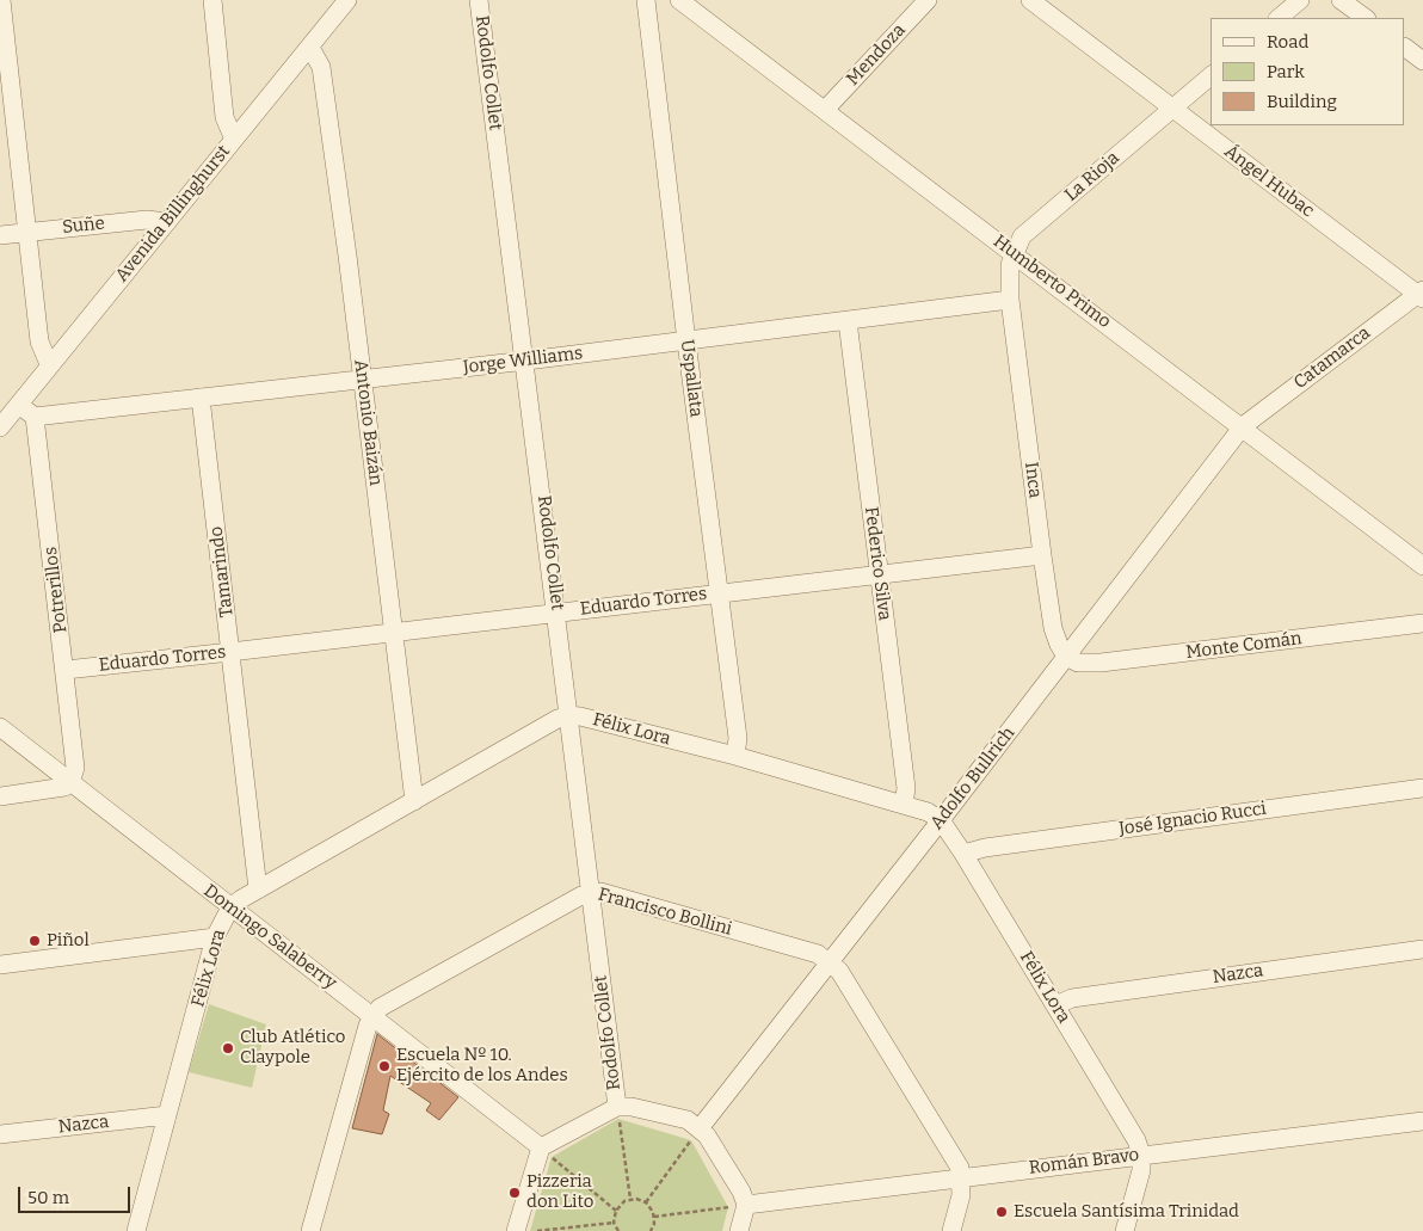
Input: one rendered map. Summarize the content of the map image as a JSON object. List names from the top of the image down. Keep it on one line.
{"streets":{"street":["Mendoza","Rodolfo Collet","La Rioja","Ángel Hubac","Avenida Billinghurst","Suñe","Humberto Primo","Catamarca","Jorge Williams","Uspallata","Antonio Baizán","Inca","Federico Silva","Tamarindo","Potrerillos","Eduardo Torres","Monte Comán","Félix Lora","Adolfo Bullrich","José Ignacio Rucci","Francisco Bollini","Domingo Salaberry","Nazca","Román Bravo"]},"crossings":[["Mendoza","Humberto Primo"],["Rodolfo Collet","Jorge Williams"],["Rodolfo Collet","Eduardo Torres"],["Rodolfo Collet","Félix Lora"],["Rodolfo Collet","Francisco Bollini"],["La Rioja","Ángel Hubac"],["La Rioja","Humberto Primo"],["La Rioja","Jorge Williams"],["La Rioja","Inca"],["Ángel Hubac","Catamarca"],["Avenida Billinghurst","Suñe"],["Avenida Billinghurst","Antonio Baizán"],["Humberto Primo","Catamarca"],["Humberto Primo","Adolfo Bullrich"],["Catamarca","Adolfo Bullrich"],["Jorge Williams","Uspallata"],["Jorge Williams","Antonio Baizán"],["Jorge Williams","Inca"],["Jorge Williams","Federico Silva"],["Jorge Williams","Tamarindo"],["Jorge Williams","Potrerillos"],["Uspallata","Eduardo Torres"],["Uspallata","Félix Lora"],["Antonio Baizán","Eduardo Torres"],["Antonio Baizán","Félix Lora"],["Inca","Eduardo Torres"],["Inca","Monte Comán"],["Inca","Adolfo Bullrich"],["Federico Silva","Eduardo Torres"],["Federico Silva","Félix Lora"],["Tamarindo","Eduardo Torres"],["Tamarindo","Félix Lora"],["Potrerillos","Eduardo Torres"],["Potrerillos","Domingo Salaberry"],["Monte Comán","Adolfo Bullrich"],["Félix Lora","Adolfo Bullrich"],["Félix Lora","José Ignacio Rucci"],["Félix Lora","Domingo Salaberry"],["Félix Lora","Nazca"],["Félix Lora","Román Bravo"],["Adolfo Bullrich","Francisco Bollini"],["Francisco Bollini","Domingo Salaberry"],["Francisco Bollini","Román Bravo"]],"places":["Piñol","Club Atlético Claypole","Escuela Nº 10. Ejército de los Andes","Pizzeria don Lito","Escuela Santísima Trinidad"],"legend":["Road","Park","Building"],"scale_bar":"50 m"}
